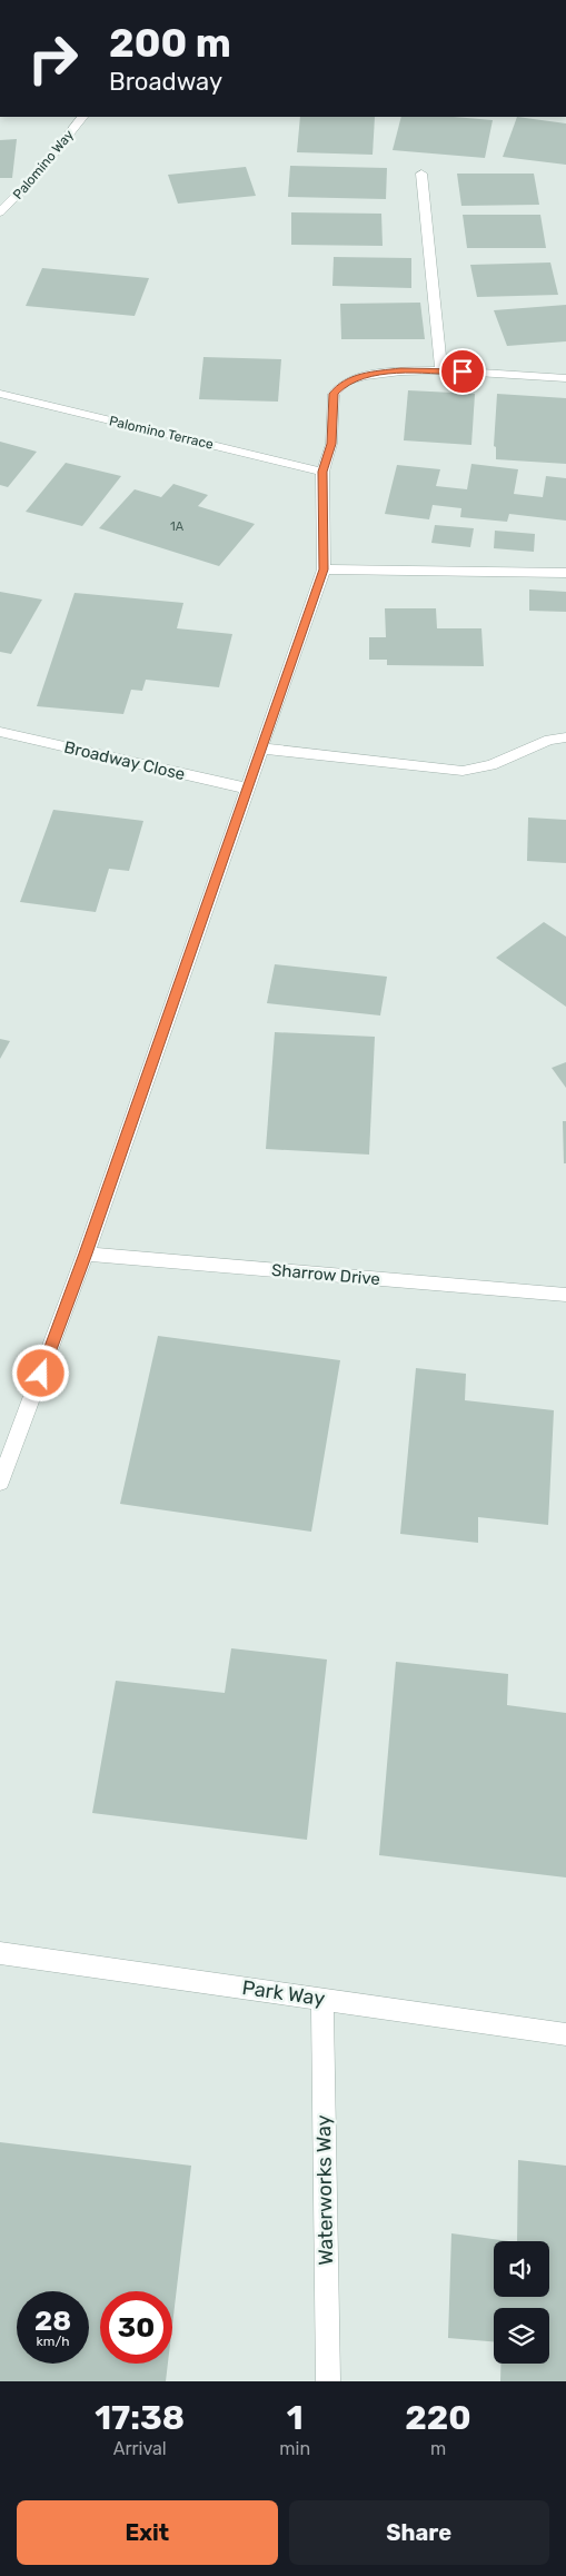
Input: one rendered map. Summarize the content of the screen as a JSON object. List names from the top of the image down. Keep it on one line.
{"streets":{"street":["Palomino Way","Palomino Terrace","Broadway Close","Sharrow Drive","Park Way","Waterworks Way"]},"crossings":[["Park Way","Waterworks Way"]],"house_numbers":["1A"],"page":{"turn":["200 m","Broadway"],"speed":"28 km/h","limit":"30","eta":["17:38","Arrival","1","min","220","m"],"buttons":["Exit","Share"]}}
